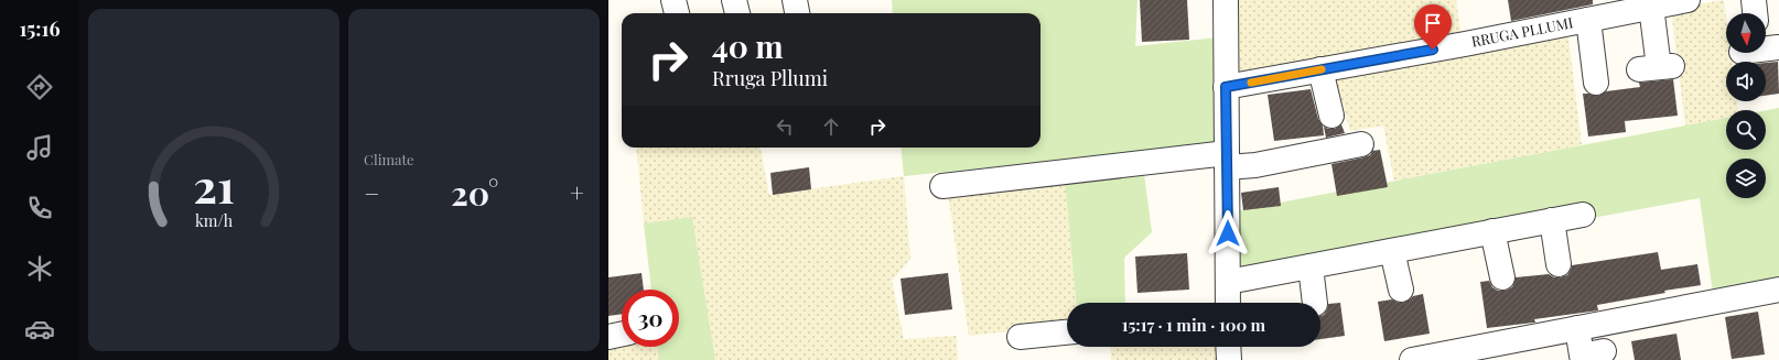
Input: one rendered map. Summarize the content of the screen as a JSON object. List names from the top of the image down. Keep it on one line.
{"streets":{"street":["RRUGA PLLUMI"]},"north":"bottom","page":{"tabs":"15:16","tile":"Climate","turn":["40 m","Rruga Pllumi"],"heat":["−","20°","+"],"limit":"30","trip":"15:17 · 1 min · 100 m","gauge":["21","km/h"]}}
